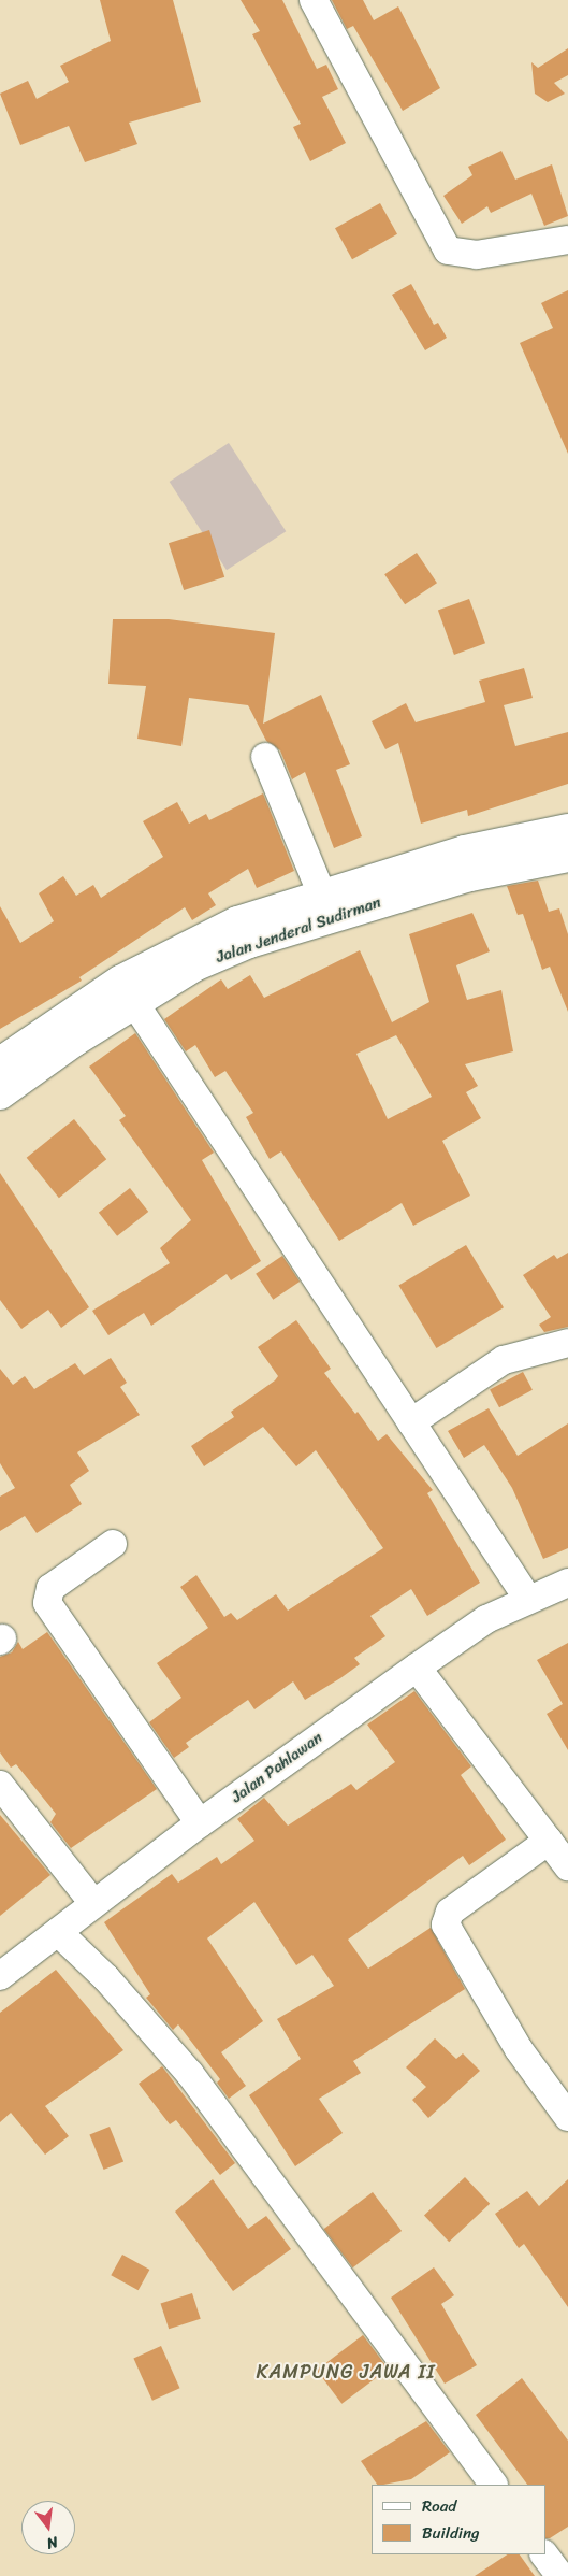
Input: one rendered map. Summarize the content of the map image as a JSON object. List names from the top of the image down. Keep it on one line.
{"streets":{"main road":["Jalan Jenderal Sudirman"],"street":["Jalan Pahlawan"]},"districts":["KAMPUNG JAWA II"],"legend":["Road","Building"],"north":"bottom"}
